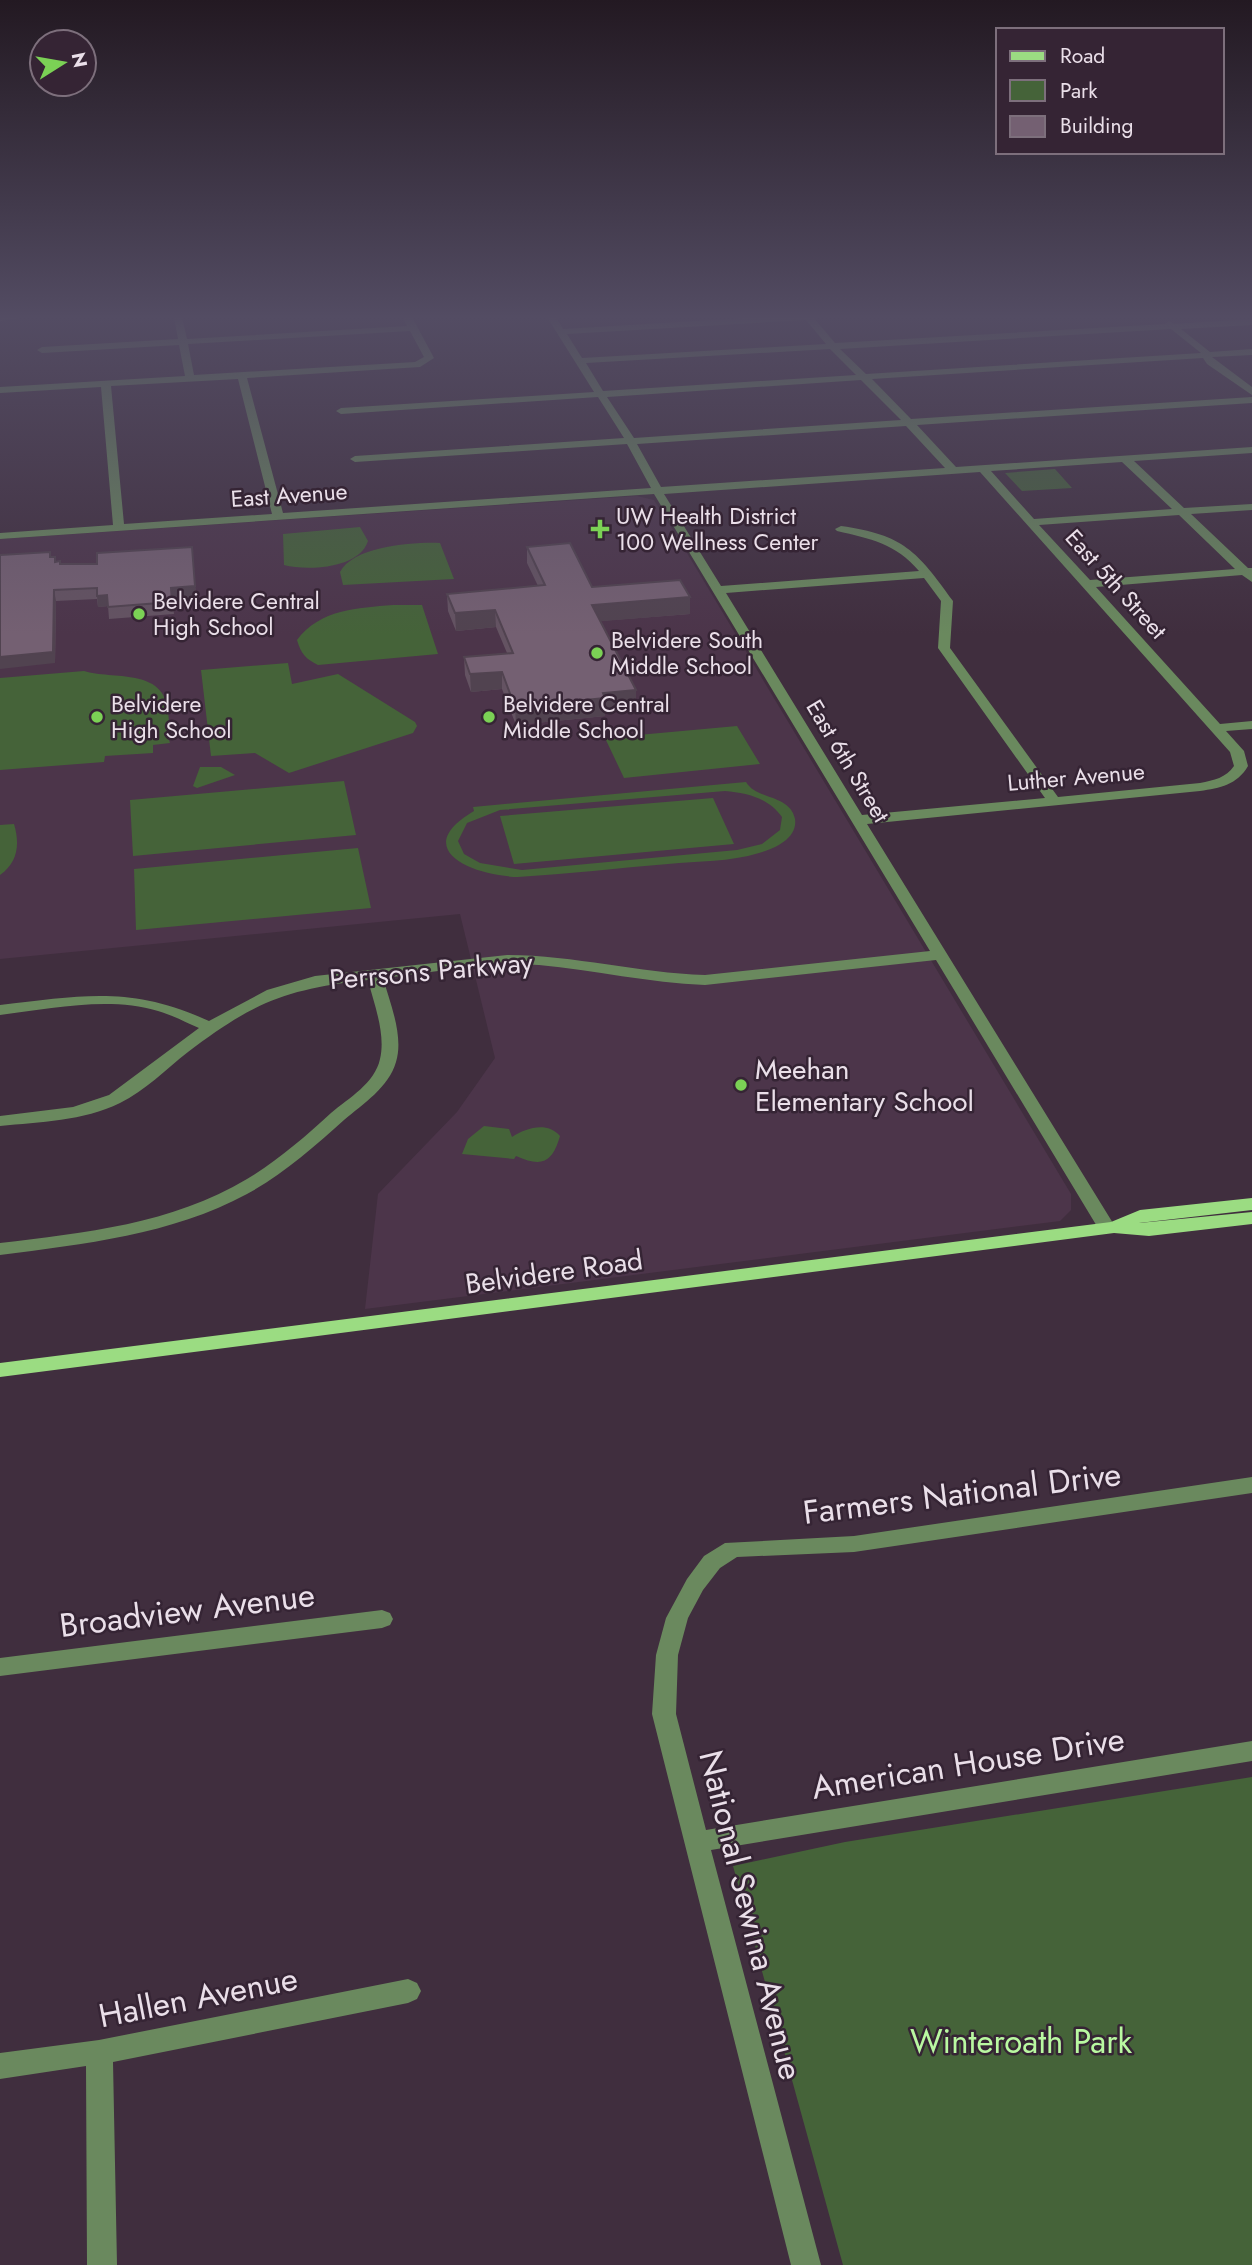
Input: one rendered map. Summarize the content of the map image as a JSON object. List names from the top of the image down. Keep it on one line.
{"streets":{"main road":["Belvidere Road"],"street":["East Avenue","East 5th Street","East 6th Street","Luther Avenue","Perrsons Parkway","Farmers National Drive","Broadview Avenue","American House Drive","National Sewina Avenue","Hallen Avenue"]},"crossings":[["East Avenue","East 5th Street"],["East Avenue","East 6th Street"],["East 5th Street","Luther Avenue"],["East 6th Street","Luther Avenue"],["East 6th Street","Perrsons Parkway"],["East 6th Street","Belvidere Road"],["Farmers National Drive","National Sewina Avenue"],["American House Drive","National Sewina Avenue"]],"parks":["Winteroath Park"],"places":{"health":["UW Health District 100 Wellness Center"],"other":["Belvidere Central High School","Belvidere South Middle School","Belvidere High School","Belvidere Central Middle School","Meehan Elementary School"]},"legend":["Road","Park","Building"],"north":"right"}
